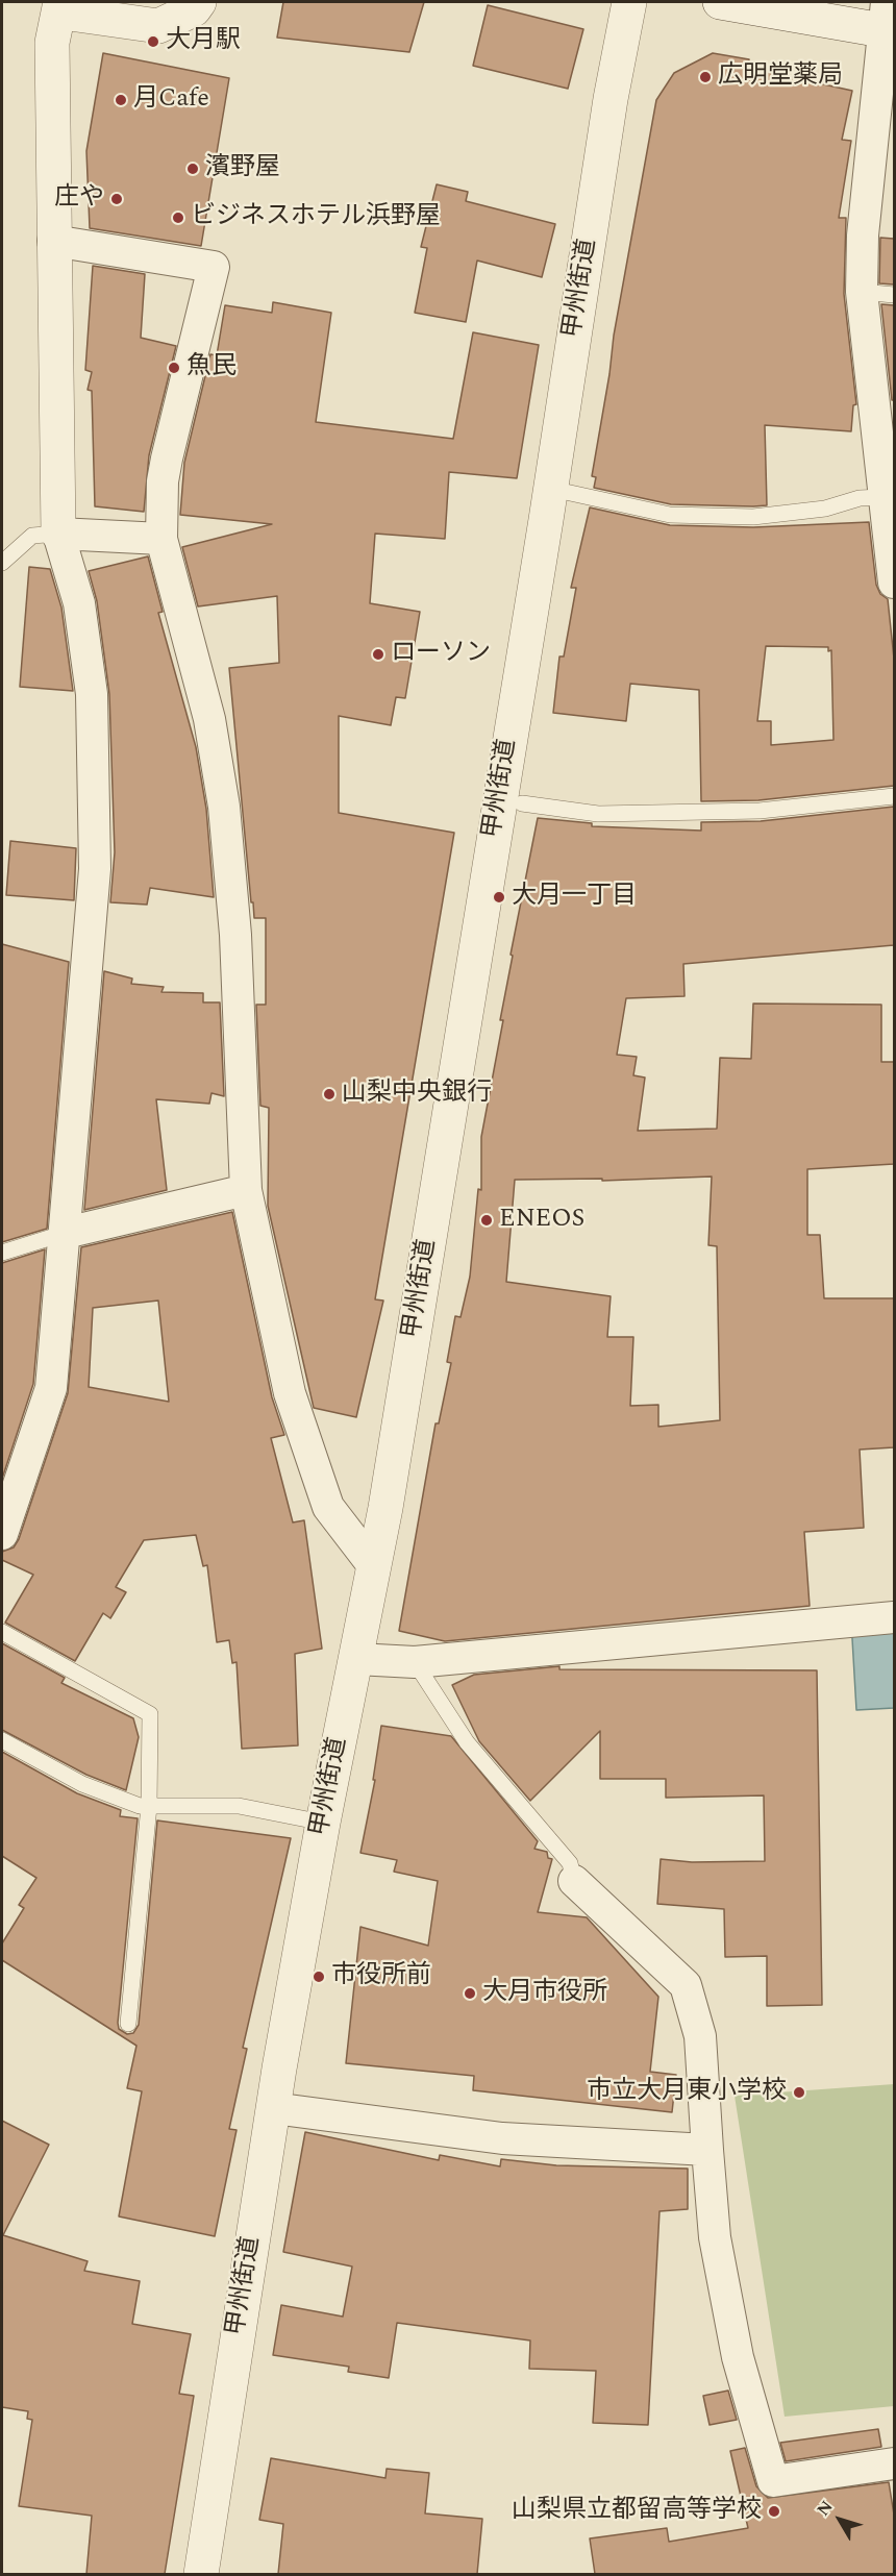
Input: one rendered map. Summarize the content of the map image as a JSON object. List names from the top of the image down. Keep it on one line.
{"streets":{"street":["甲州街道"]},"places":["大月駅","広明堂薬局","月Cafe","濱野屋","庄や","ビジネスホテル浜野屋","魚民","ローソン","大月一丁目","山梨中央銀行","ENEOS","市役所前","大月市役所","市立大月東小学校","山梨県立都留高等学校"],"north":"top left"}
